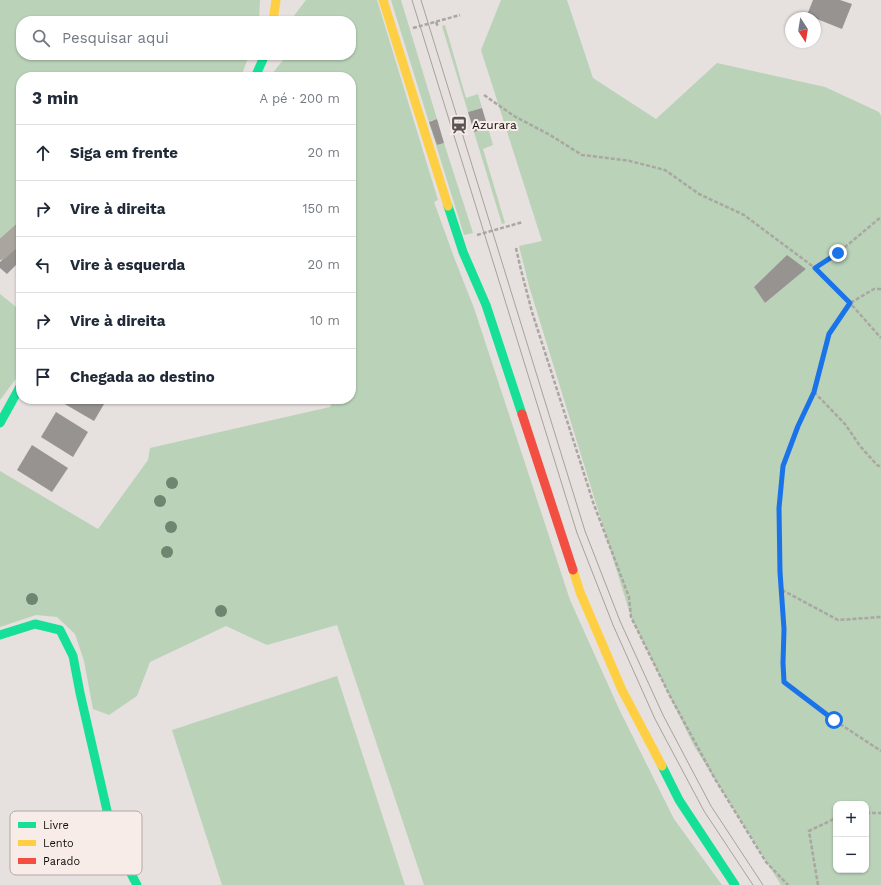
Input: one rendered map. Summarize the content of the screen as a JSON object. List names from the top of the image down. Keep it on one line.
{"places":{"station":["Azurara"]},"legend":["Livre","Lento","Parado"],"north":"bottom","page":{"search":"Pesquisar aqui","heading":["3 min","A pé · 200 m"],"list":[["Siga em frente","20 m"],["Vire à direita","150 m"],["Vire à esquerda","20 m"],["Vire à direita","10 m"],"Chegada ao destino"],"map_buttons":["+","−"]}}
